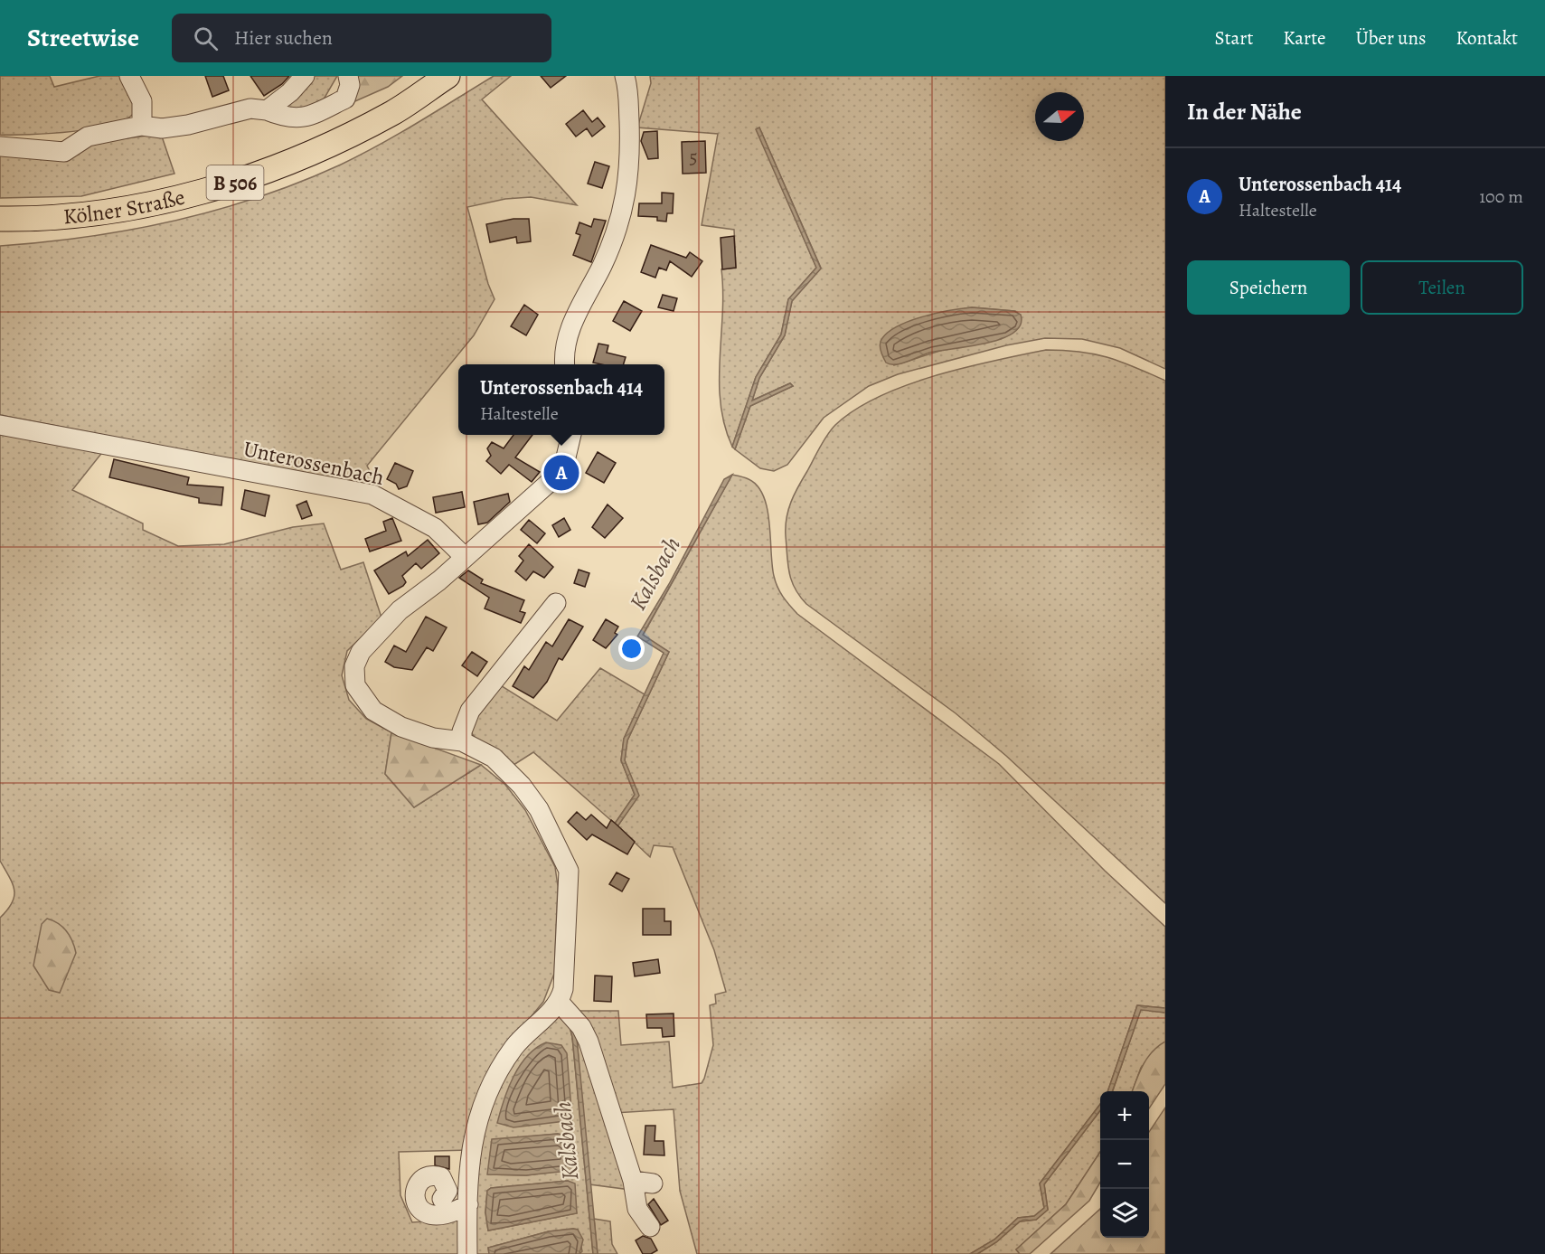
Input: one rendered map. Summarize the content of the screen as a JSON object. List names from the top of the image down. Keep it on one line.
{"streets":{"main road":["B 506","Kölner Straße"],"street":["Unterossenbach"]},"water":["Kalsbach"],"house_numbers":["5"],"north":"right","page":{"header":"Streetwise","search":"Hier suchen","nav":["Start","Karte","Über uns","Kontakt"],"heading":"In der Nähe","list":[{"mark":"A","name":"Unterossenbach 414","note":"Haltestelle","value":"100 m"}],"buttons":["Speichern","Teilen"],"popup":["Unterossenbach 414","Haltestelle"],"pins":"A","map_buttons":["+","−"]}}
